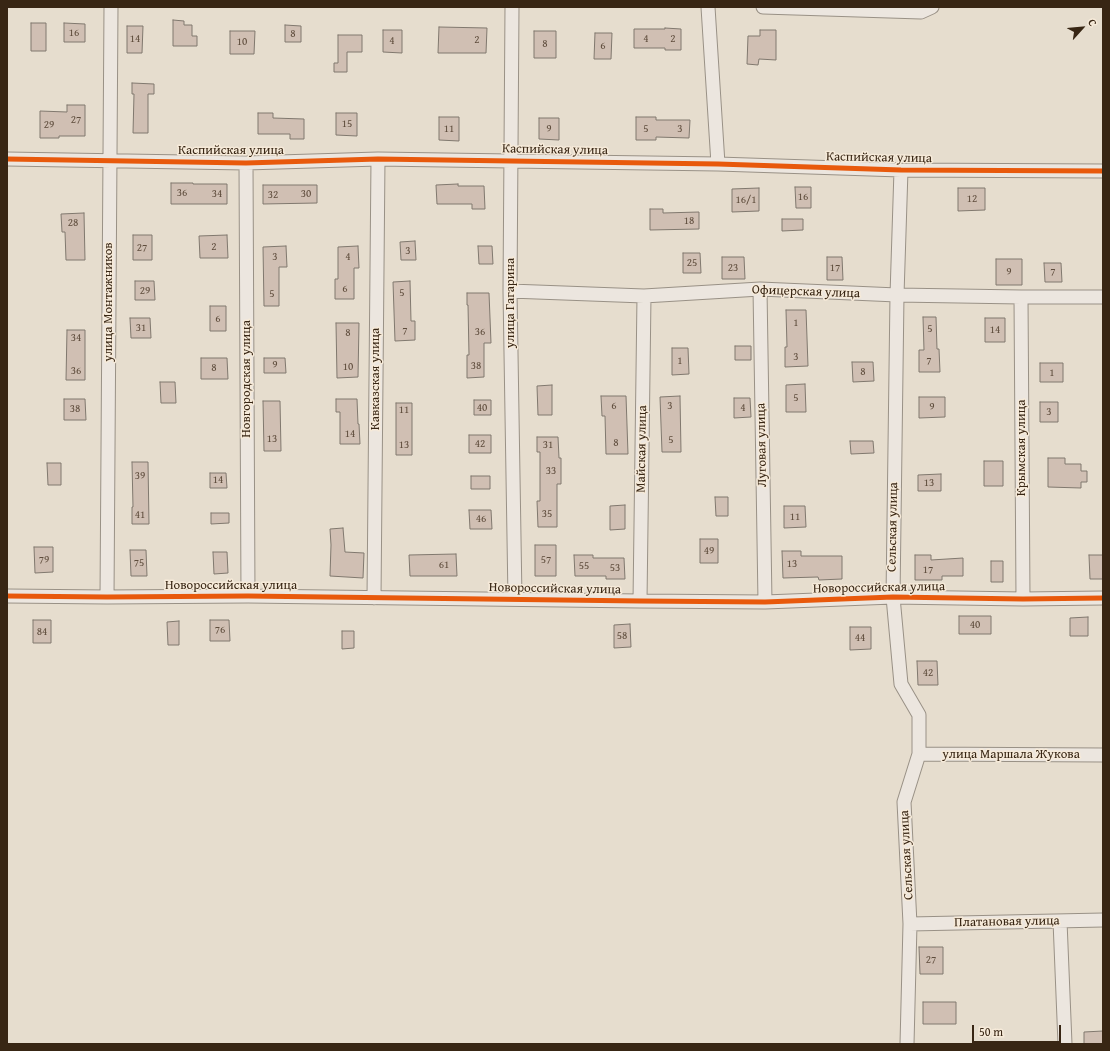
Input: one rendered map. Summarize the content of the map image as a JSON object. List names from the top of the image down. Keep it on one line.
{"streets":{"street":["Каспийская улица","Офицерская улица","улица Монтажников","улица Гагарина","Новгородская улица","Кавказская улица","Луговая улица","Крымская улица","Майская улица","Сельская улица","Новороссийская улица","улица Маршала Жукова","Платановая улица"]},"crossings":[["Каспийская улица","улица Монтажников"],["Каспийская улица","улица Гагарина"],["Каспийская улица","Новгородская улица"],["Каспийская улица","Кавказская улица"],["Каспийская улица","Сельская улица"],["Офицерская улица","улица Гагарина"],["Офицерская улица","Луговая улица"],["Офицерская улица","Крымская улица"],["Офицерская улица","Майская улица"],["Офицерская улица","Сельская улица"],["улица Монтажников","Новороссийская улица"],["улица Гагарина","Новороссийская улица"],["Новгородская улица","Новороссийская улица"],["Кавказская улица","Новороссийская улица"],["Луговая улица","Новороссийская улица"],["Крымская улица","Новороссийская улица"],["Майская улица","Новороссийская улица"],["Сельская улица","Новороссийская улица"],["Сельская улица","улица Маршала Жукова"],["Сельская улица","Платановая улица"]],"house_numbers":["16","8","14","4","2","2","4","10","8","6","27","15","29","11","9","5","3","36","34","30","32","16","12","16/1","18","28","2","27","3","3","4","25","23","17","9","7","6","29","5","5","6","1","31","5","14","7","36","8","34","3","1","7","9","38","10","8","36","8","1","5","6","3","9","40","4","38","11","3","14","13","5","8","42","13","31","33","39","14","13","35","41","11","46","49","79","57","75","13","61","55","53","17","40","76","84","58","44","42","27"],"scale_bar":"50 m","north":"top right"}
